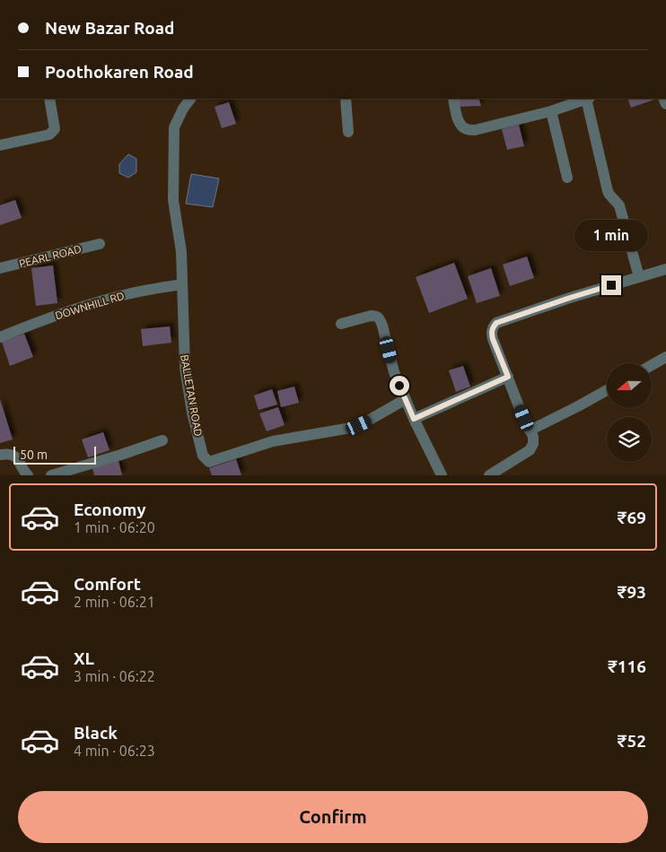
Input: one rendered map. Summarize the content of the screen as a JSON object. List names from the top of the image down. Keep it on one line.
{"streets":{"street":["PEARL ROAD","DOWNHILL RD","BALLETAN ROAD"]},"crossings":[["DOWNHILL RD","BALLETAN ROAD"]],"scale_bar":"50 m","north":"left","page":{"banner":["New Bazar Road","Poothokaren Road"],"bubble":"1 min","scale":"50 m","list":[{"name":"Economy","note":"1 min · 06:20","value":"₹69"},{"name":"Comfort","note":"2 min · 06:21","value":"₹93"},{"name":"XL","note":"3 min · 06:22","value":"₹116"},{"name":"Black","note":"4 min · 06:23","value":"₹52"}],"buttons":"Confirm"}}
